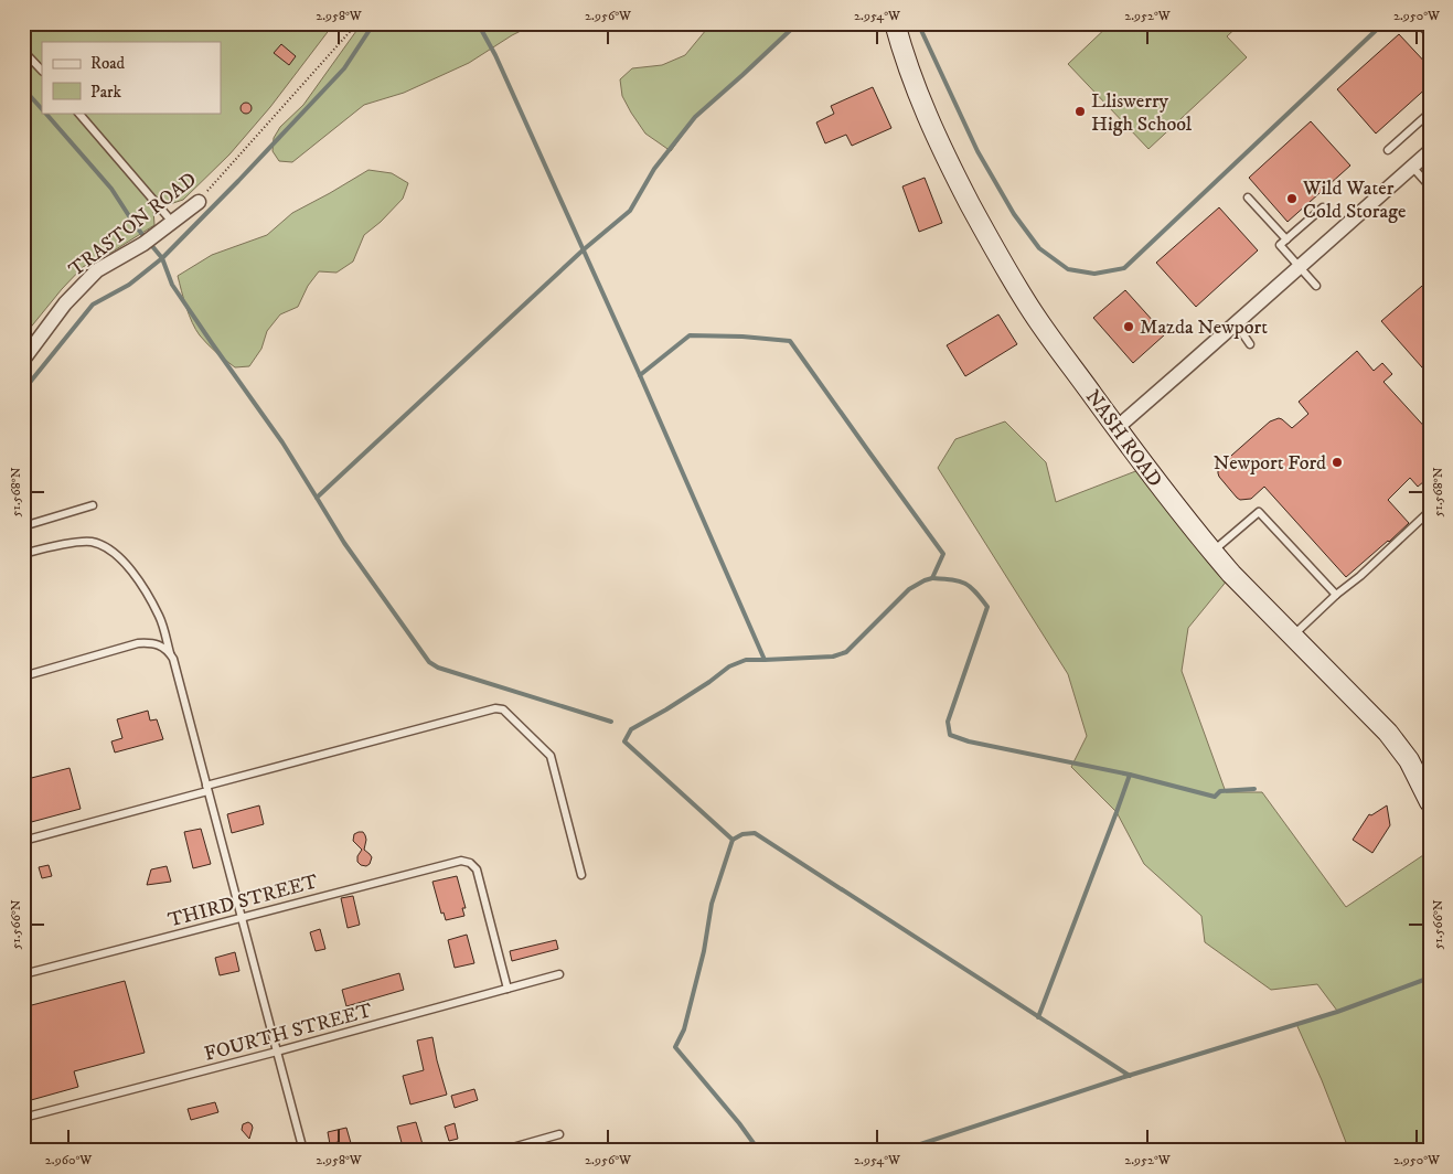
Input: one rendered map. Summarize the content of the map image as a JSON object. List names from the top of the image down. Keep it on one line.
{"streets":{"street":["TRASTON ROAD","NASH ROAD"],"lane":["THIRD STREET","FOURTH STREET"]},"crossings":[["THIRD STREET","FOURTH STREET"]],"places":["Lliswerry High School","Wild Water Cold Storage","Mazda Newport","Newport Ford"],"legend":["Road","Park"],"coordinates":["2.958°W","2.956°W","2.954°W","2.952°W","2.950°W","51.568°N","51.566°N","2.960°W"]}
